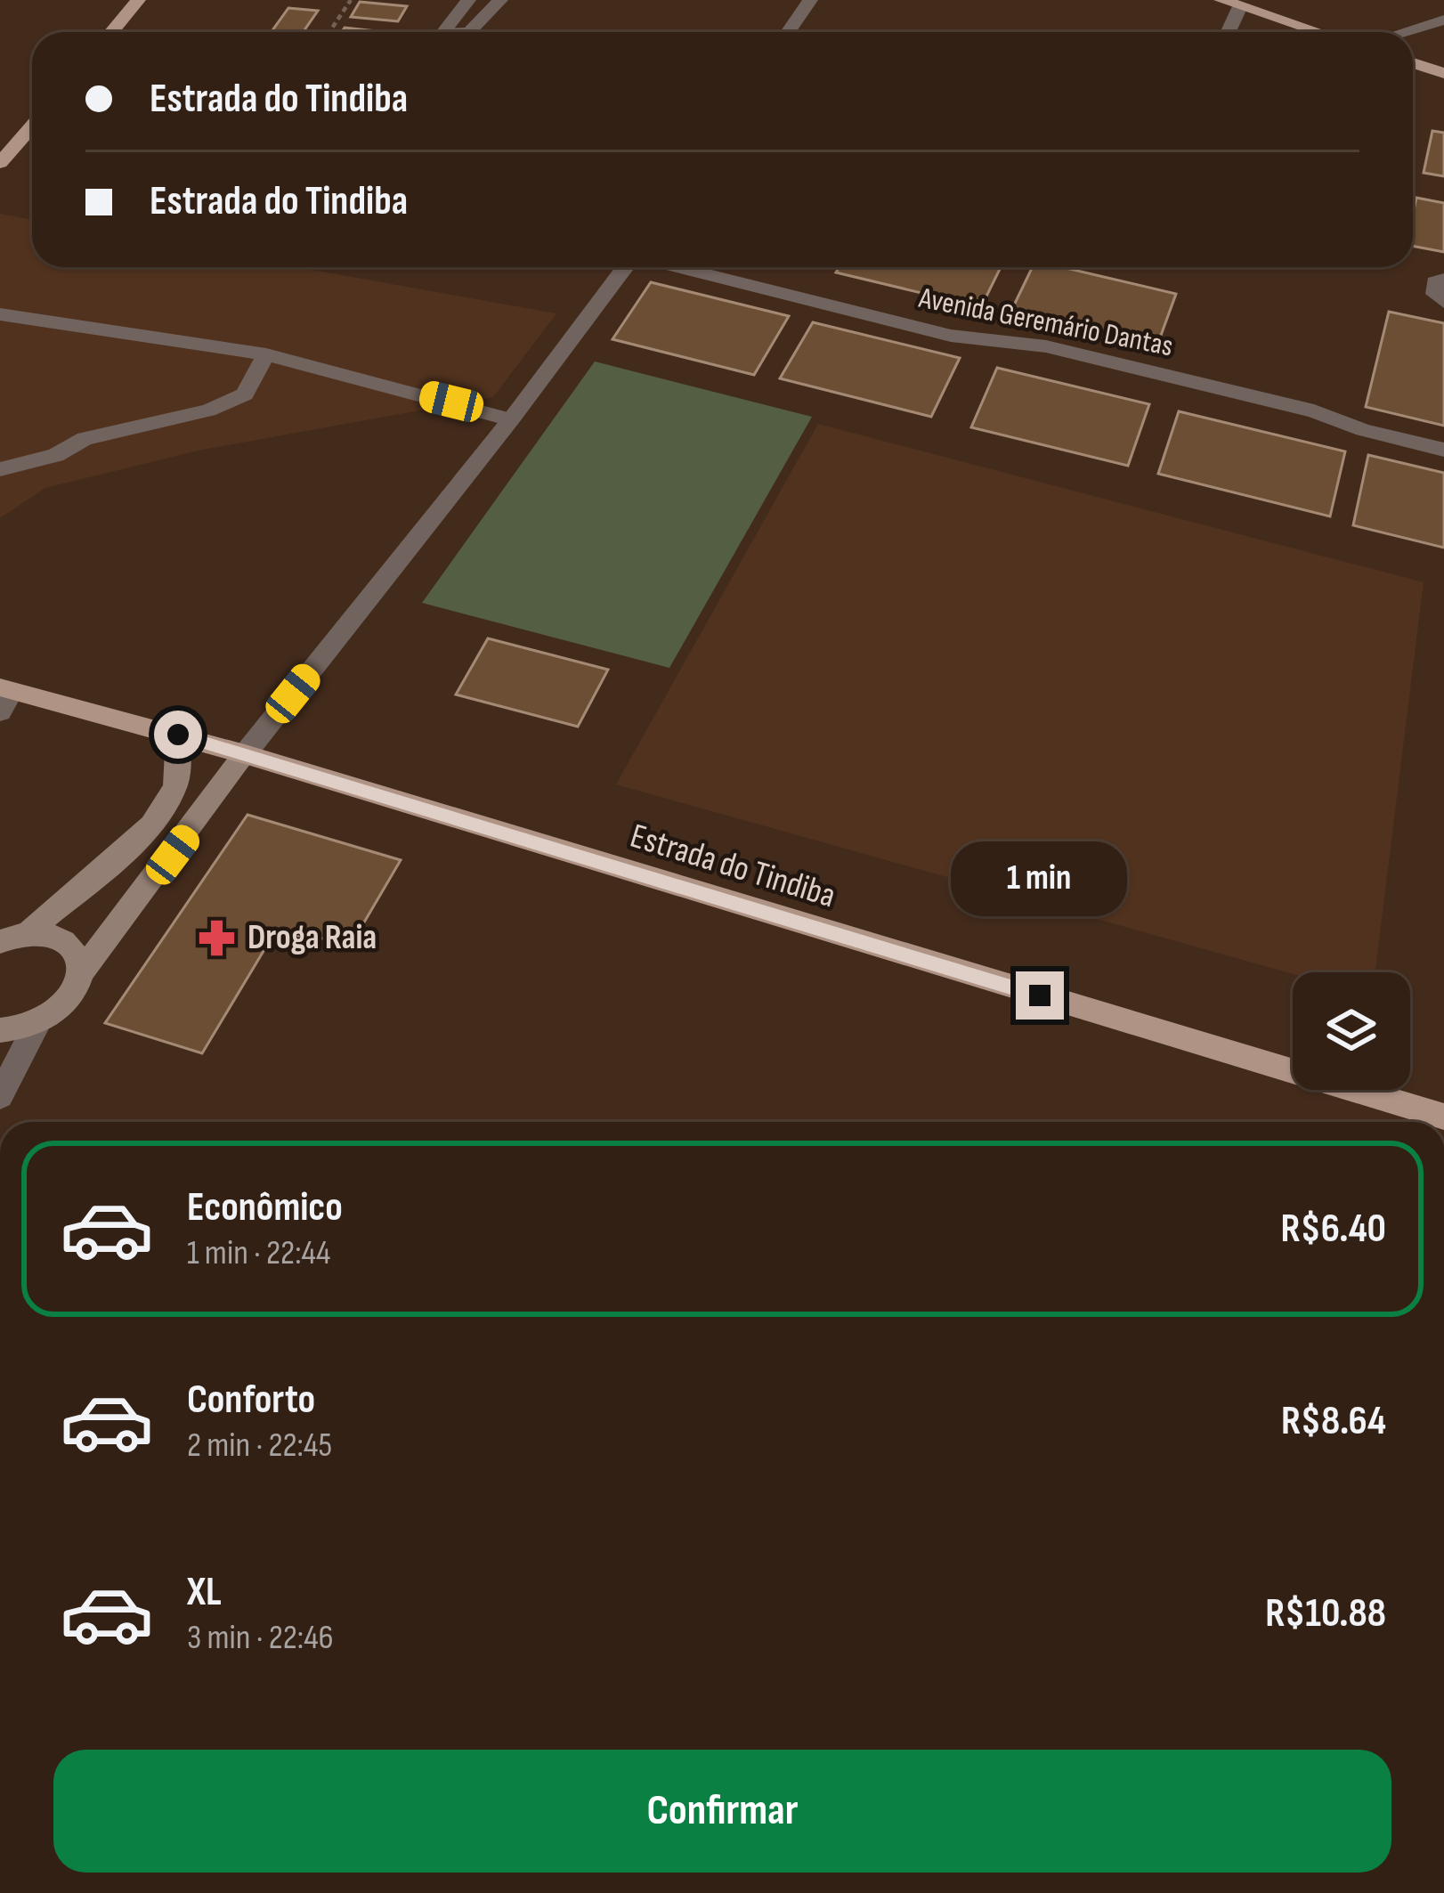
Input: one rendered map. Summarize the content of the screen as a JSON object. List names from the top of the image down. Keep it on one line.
{"streets":{"main road":["Estrada do Tindiba"],"street":["Avenida Geremário Dantas"]},"places":{"pharmacy":["Droga Raia"]},"page":{"banner":["Estrada do Tindiba","Estrada do Tindiba"],"bubble":"1 min","list":[{"name":"Econômico","note":"1 min · 22:44","value":"R$6.40"},{"name":"Conforto","note":"2 min · 22:45","value":"R$8.64"},{"name":"XL","note":"3 min · 22:46","value":"R$10.88"}],"buttons":"Confirmar"}}
